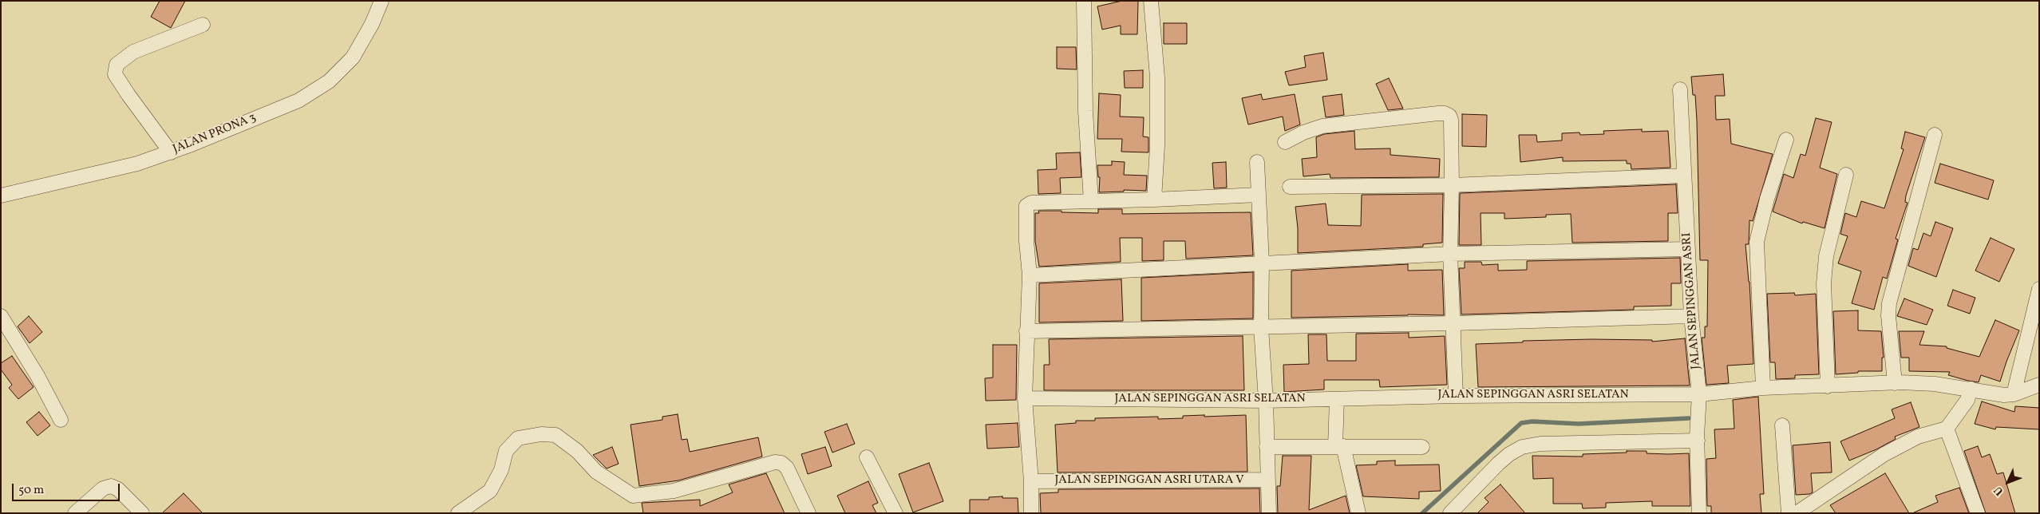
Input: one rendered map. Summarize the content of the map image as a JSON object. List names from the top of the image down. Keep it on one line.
{"streets":{"street":["JALAN PRONA 3","JALAN SEPINGGAN ASRI","JALAN SEPINGGAN ASRI SELATAN","JALAN SEPINGGAN ASRI UTARA V"]},"crossings":[["JALAN SEPINGGAN ASRI","JALAN SEPINGGAN ASRI SELATAN"]],"scale_bar":"50 m","north":"bottom left"}
